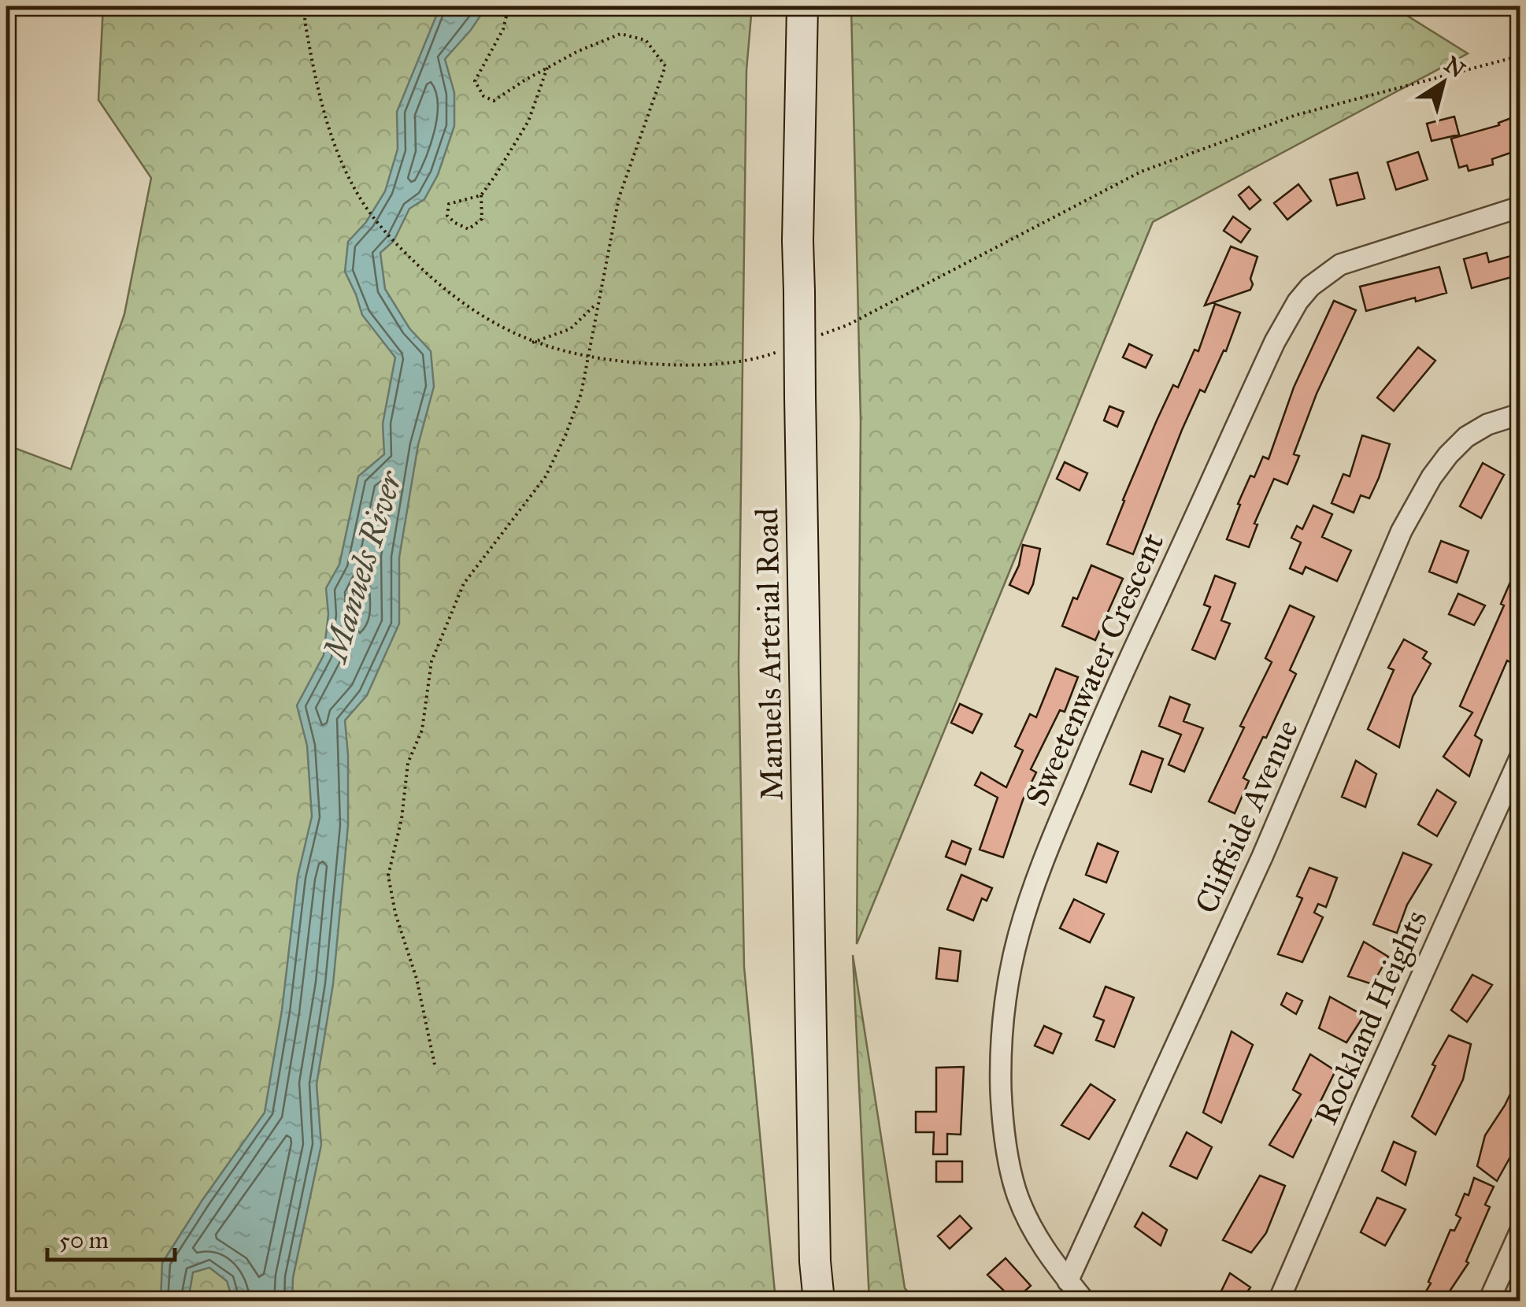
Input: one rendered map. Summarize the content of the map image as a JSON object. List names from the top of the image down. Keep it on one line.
{"streets":{"main road":["Manuels Arterial Road"],"street":["Sweetenwater Crescent","Cliffside Avenue","Rockland Heights"]},"crossings":[["Sweetenwater Crescent","Cliffside Avenue"]],"water":["Manuels River"],"scale_bar":"50 m","north":"top right"}
